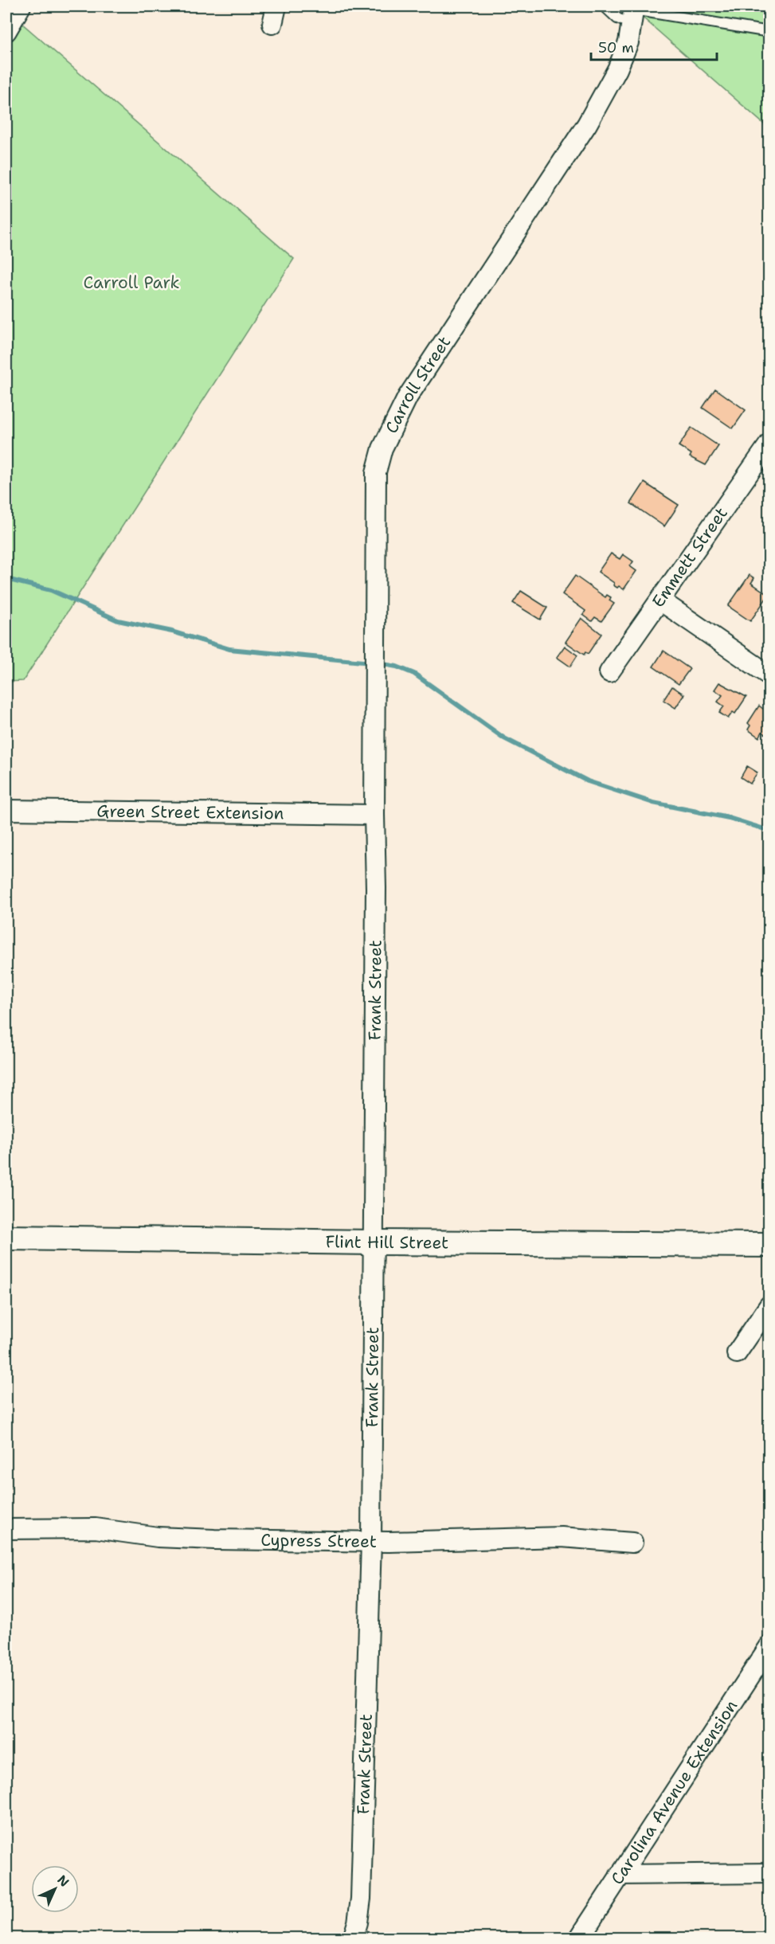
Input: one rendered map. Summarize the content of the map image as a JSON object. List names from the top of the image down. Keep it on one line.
{"streets":{"street":["Carroll Street","Emmett Street","Green Street Extension","Frank Street","Flint Hill Street","Cypress Street","Carolina Avenue Extension"]},"crossings":[["Carroll Street","Green Street Extension"],["Carroll Street","Frank Street"],["Green Street Extension","Frank Street"],["Frank Street","Flint Hill Street"],["Frank Street","Cypress Street"]],"parks":["Carroll Park"],"scale_bar":"50 m","north":"top right"}
